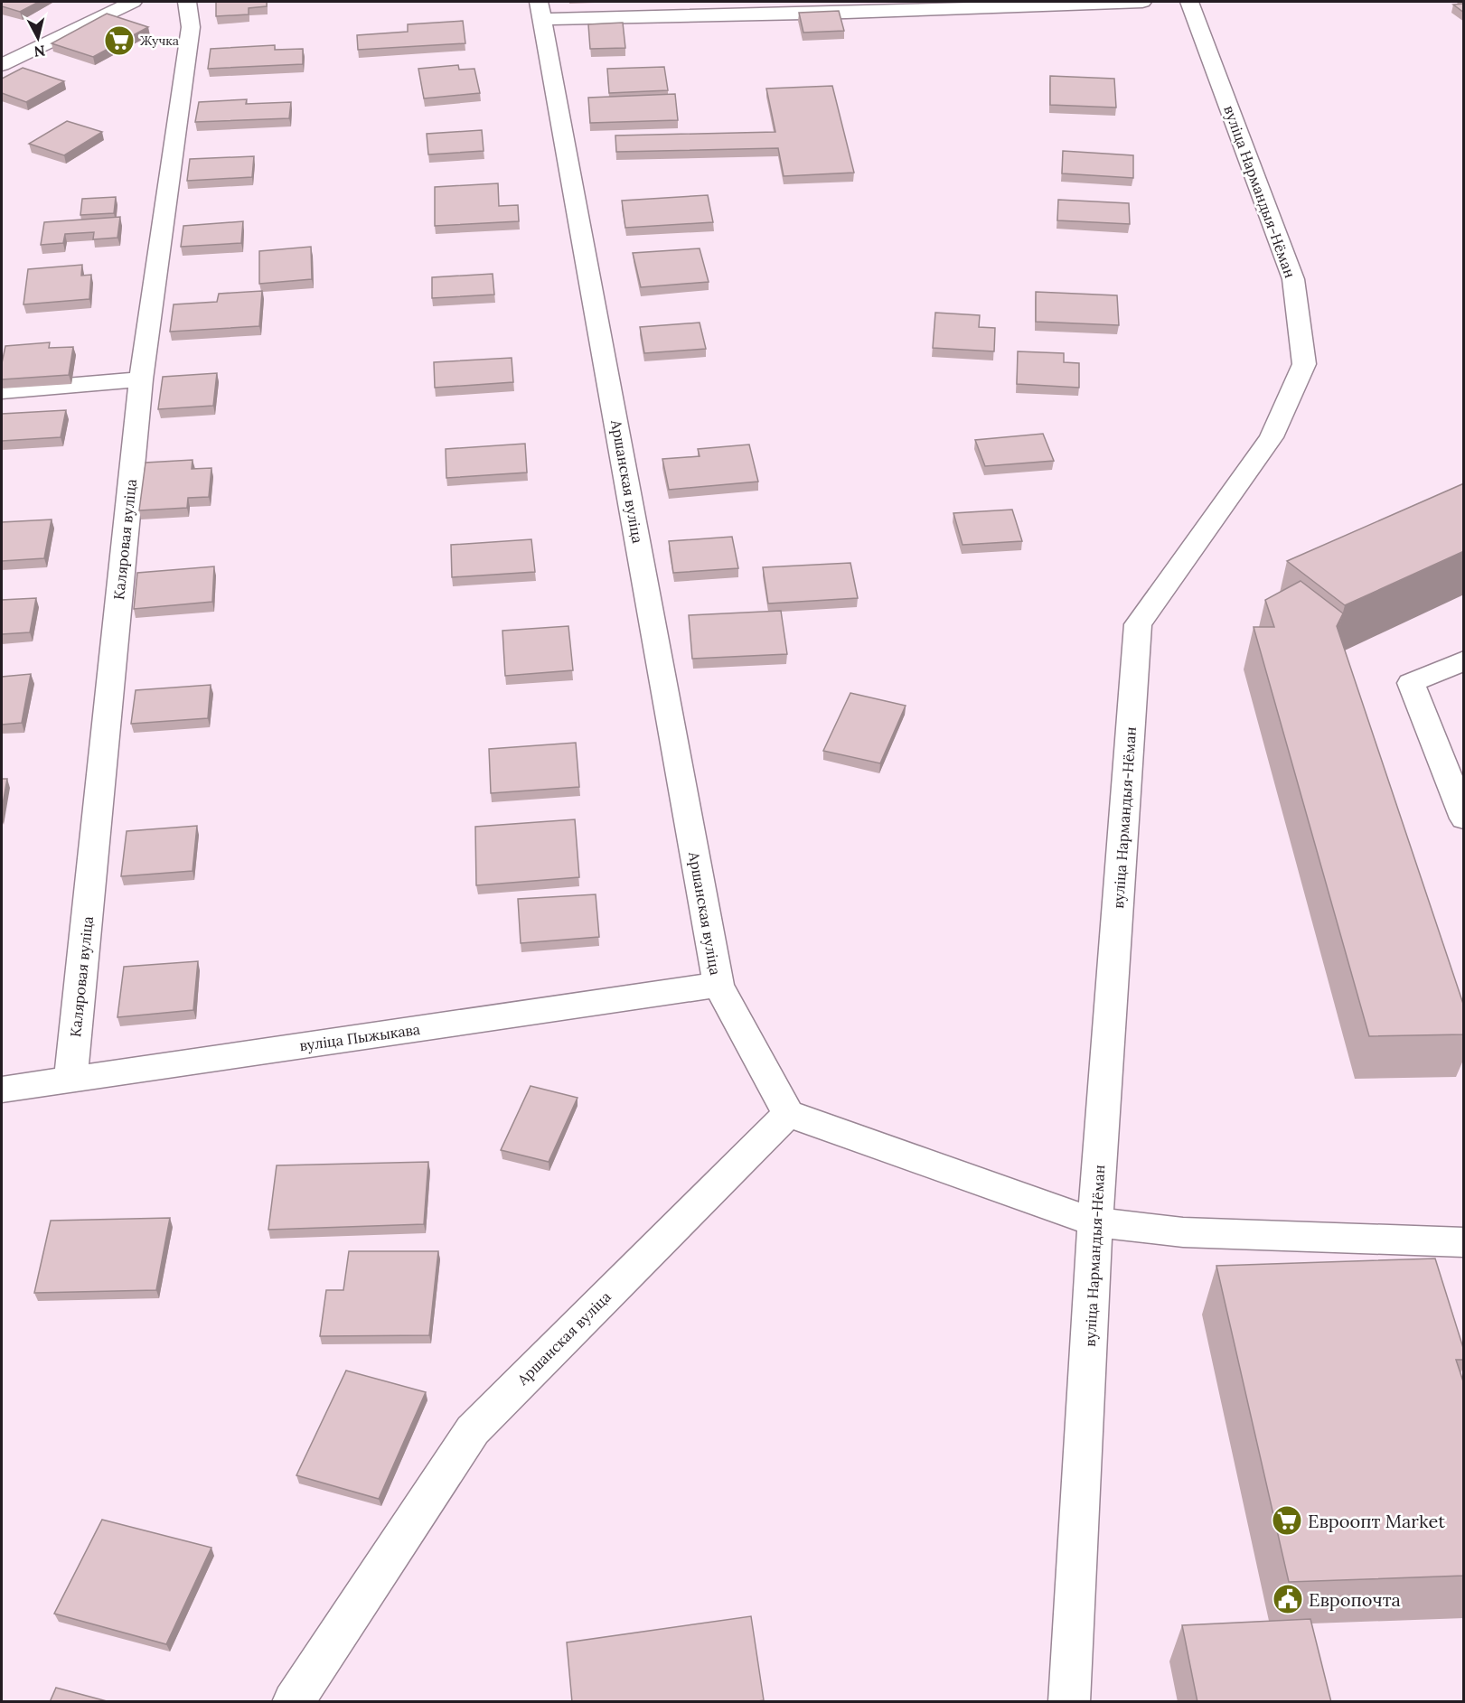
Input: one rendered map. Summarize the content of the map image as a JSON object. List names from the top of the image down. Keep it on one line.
{"streets":{"street":["вуліца Нармандыя-Нёман","Аршанская вуліца","Каляровая вуліца","вуліца Пыжыкава"]},"crossings":[["Аршанская вуліца","вуліца Пыжыкава"],["Каляровая вуліца","вуліца Пыжыкава"]],"places":{"supermarket":["Жучка","Евроопт Market"],"public building":["Европочта"]},"north":"bottom"}
